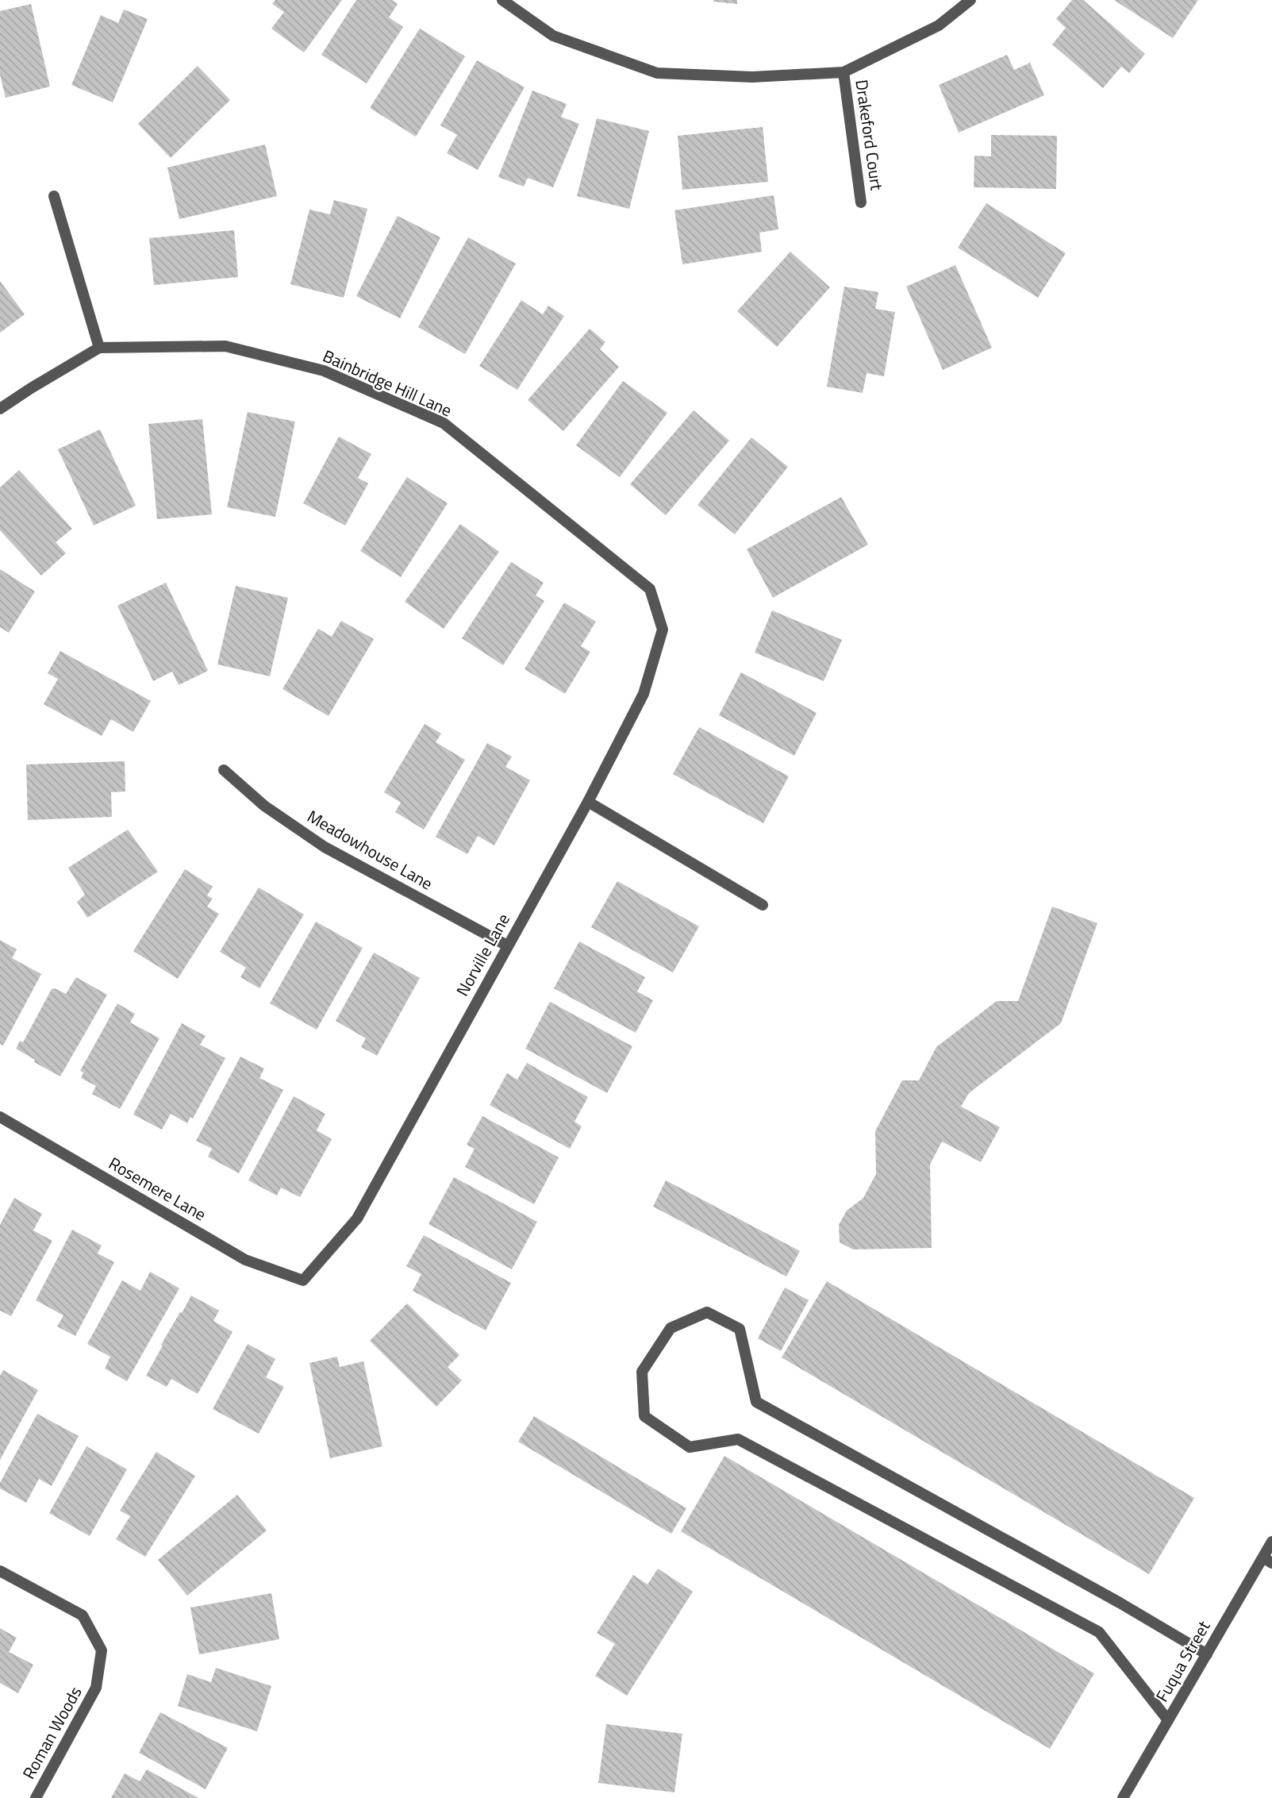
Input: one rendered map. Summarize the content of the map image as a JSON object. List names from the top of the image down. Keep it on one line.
{"streets":{"street":["Drakeford Court","Bainbridge Hill Lane","Meadowhouse Lane","Norville Lane","Rosemere Lane","Fuqua Street","Roman Woods"]},"crossings":[["Bainbridge Hill Lane","Norville Lane"],["Meadowhouse Lane","Norville Lane"],["Norville Lane","Rosemere Lane"]]}
